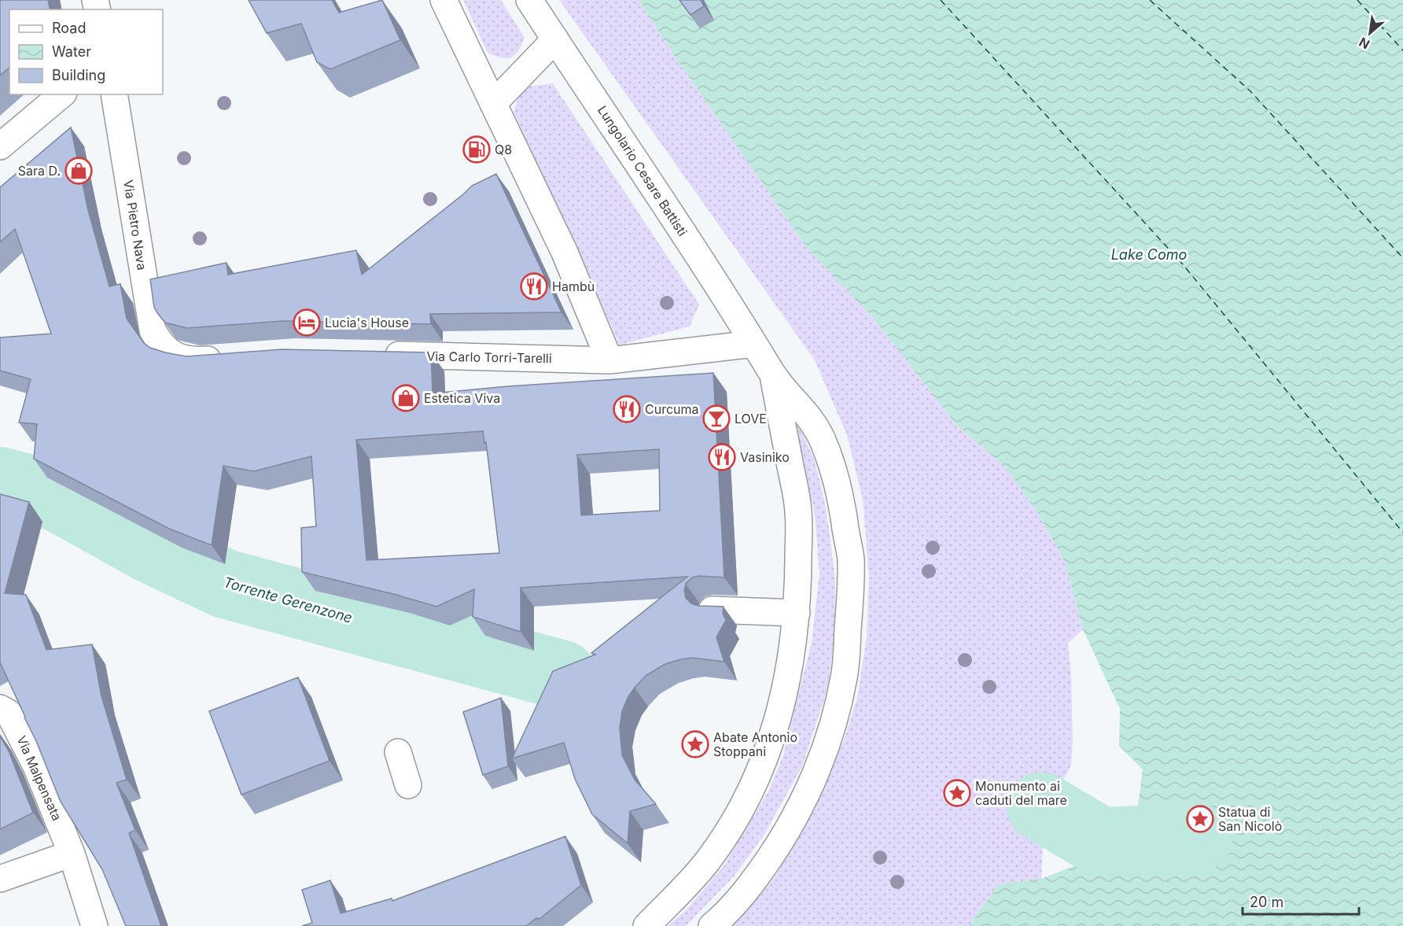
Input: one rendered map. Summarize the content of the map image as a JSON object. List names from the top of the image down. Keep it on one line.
{"streets":{"main road":["Lungolario Cesare Battisti","Via Pietro Nava","Via Carlo Torri-Tarelli","Via Malpensata"]},"crossings":[["Lungolario Cesare Battisti","Via Carlo Torri-Tarelli"]],"water":["Lake Como","Torrente Gerenzone"],"places":{"fuel station":["Q8"],"shop":["Sara D.","Estetica Viva"],"restaurant":["Hambù","Curcuma","Vasiniko"],"hotel":["Lucia's House"],"bar":["LOVE"],"place":["Abate Antonio Stoppani","Monumento ai caduti del mare","Statua di San Nicolò"]},"legend":["Road","Water","Building"],"scale_bar":"20 m","north":"bottom left"}
